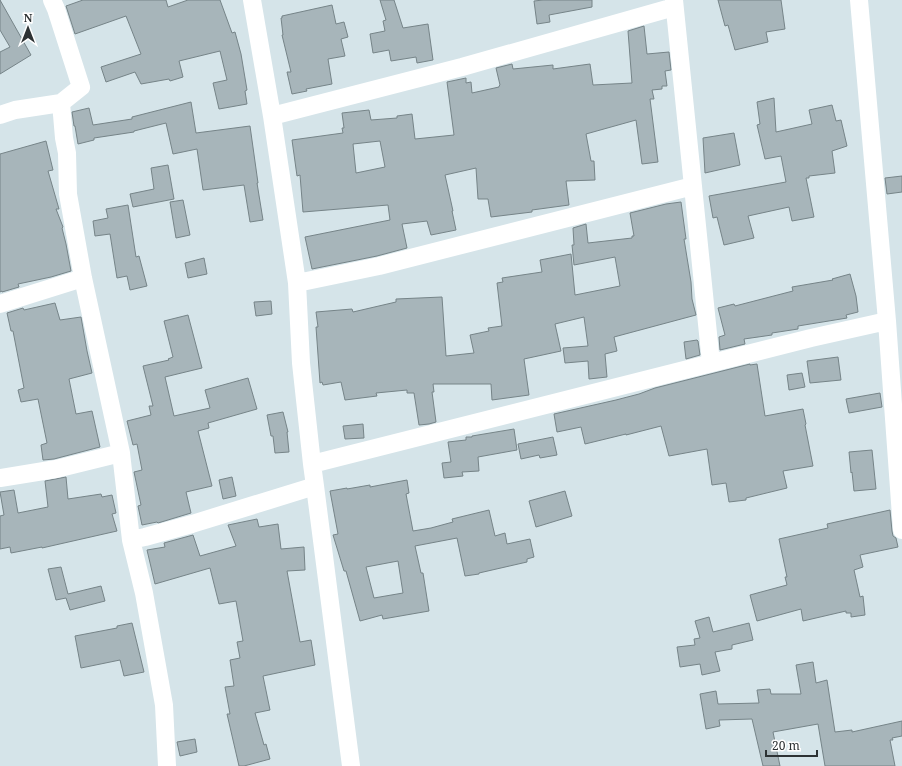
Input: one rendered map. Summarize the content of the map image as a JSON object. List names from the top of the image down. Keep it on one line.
{"scale_bar":"20 m","north":"top"}
